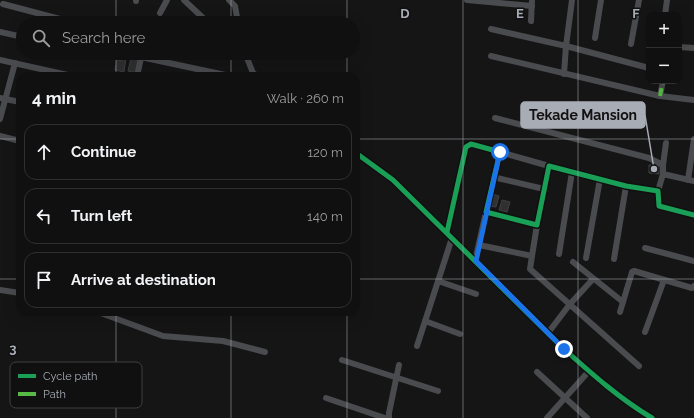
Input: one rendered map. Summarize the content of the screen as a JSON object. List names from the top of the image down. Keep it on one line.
{"places":["Tekade Mansion"],"legend":["Cycle path","Path"],"page":{"map_buttons":["+","−"],"search":"Search here","heading":["4 min","Walk · 260 m"],"list":[["Continue","120 m"],["Turn left","140 m"],"Arrive at destination"]},"grid":{"columns":["D","E","F"],"rows":["3"]}}
